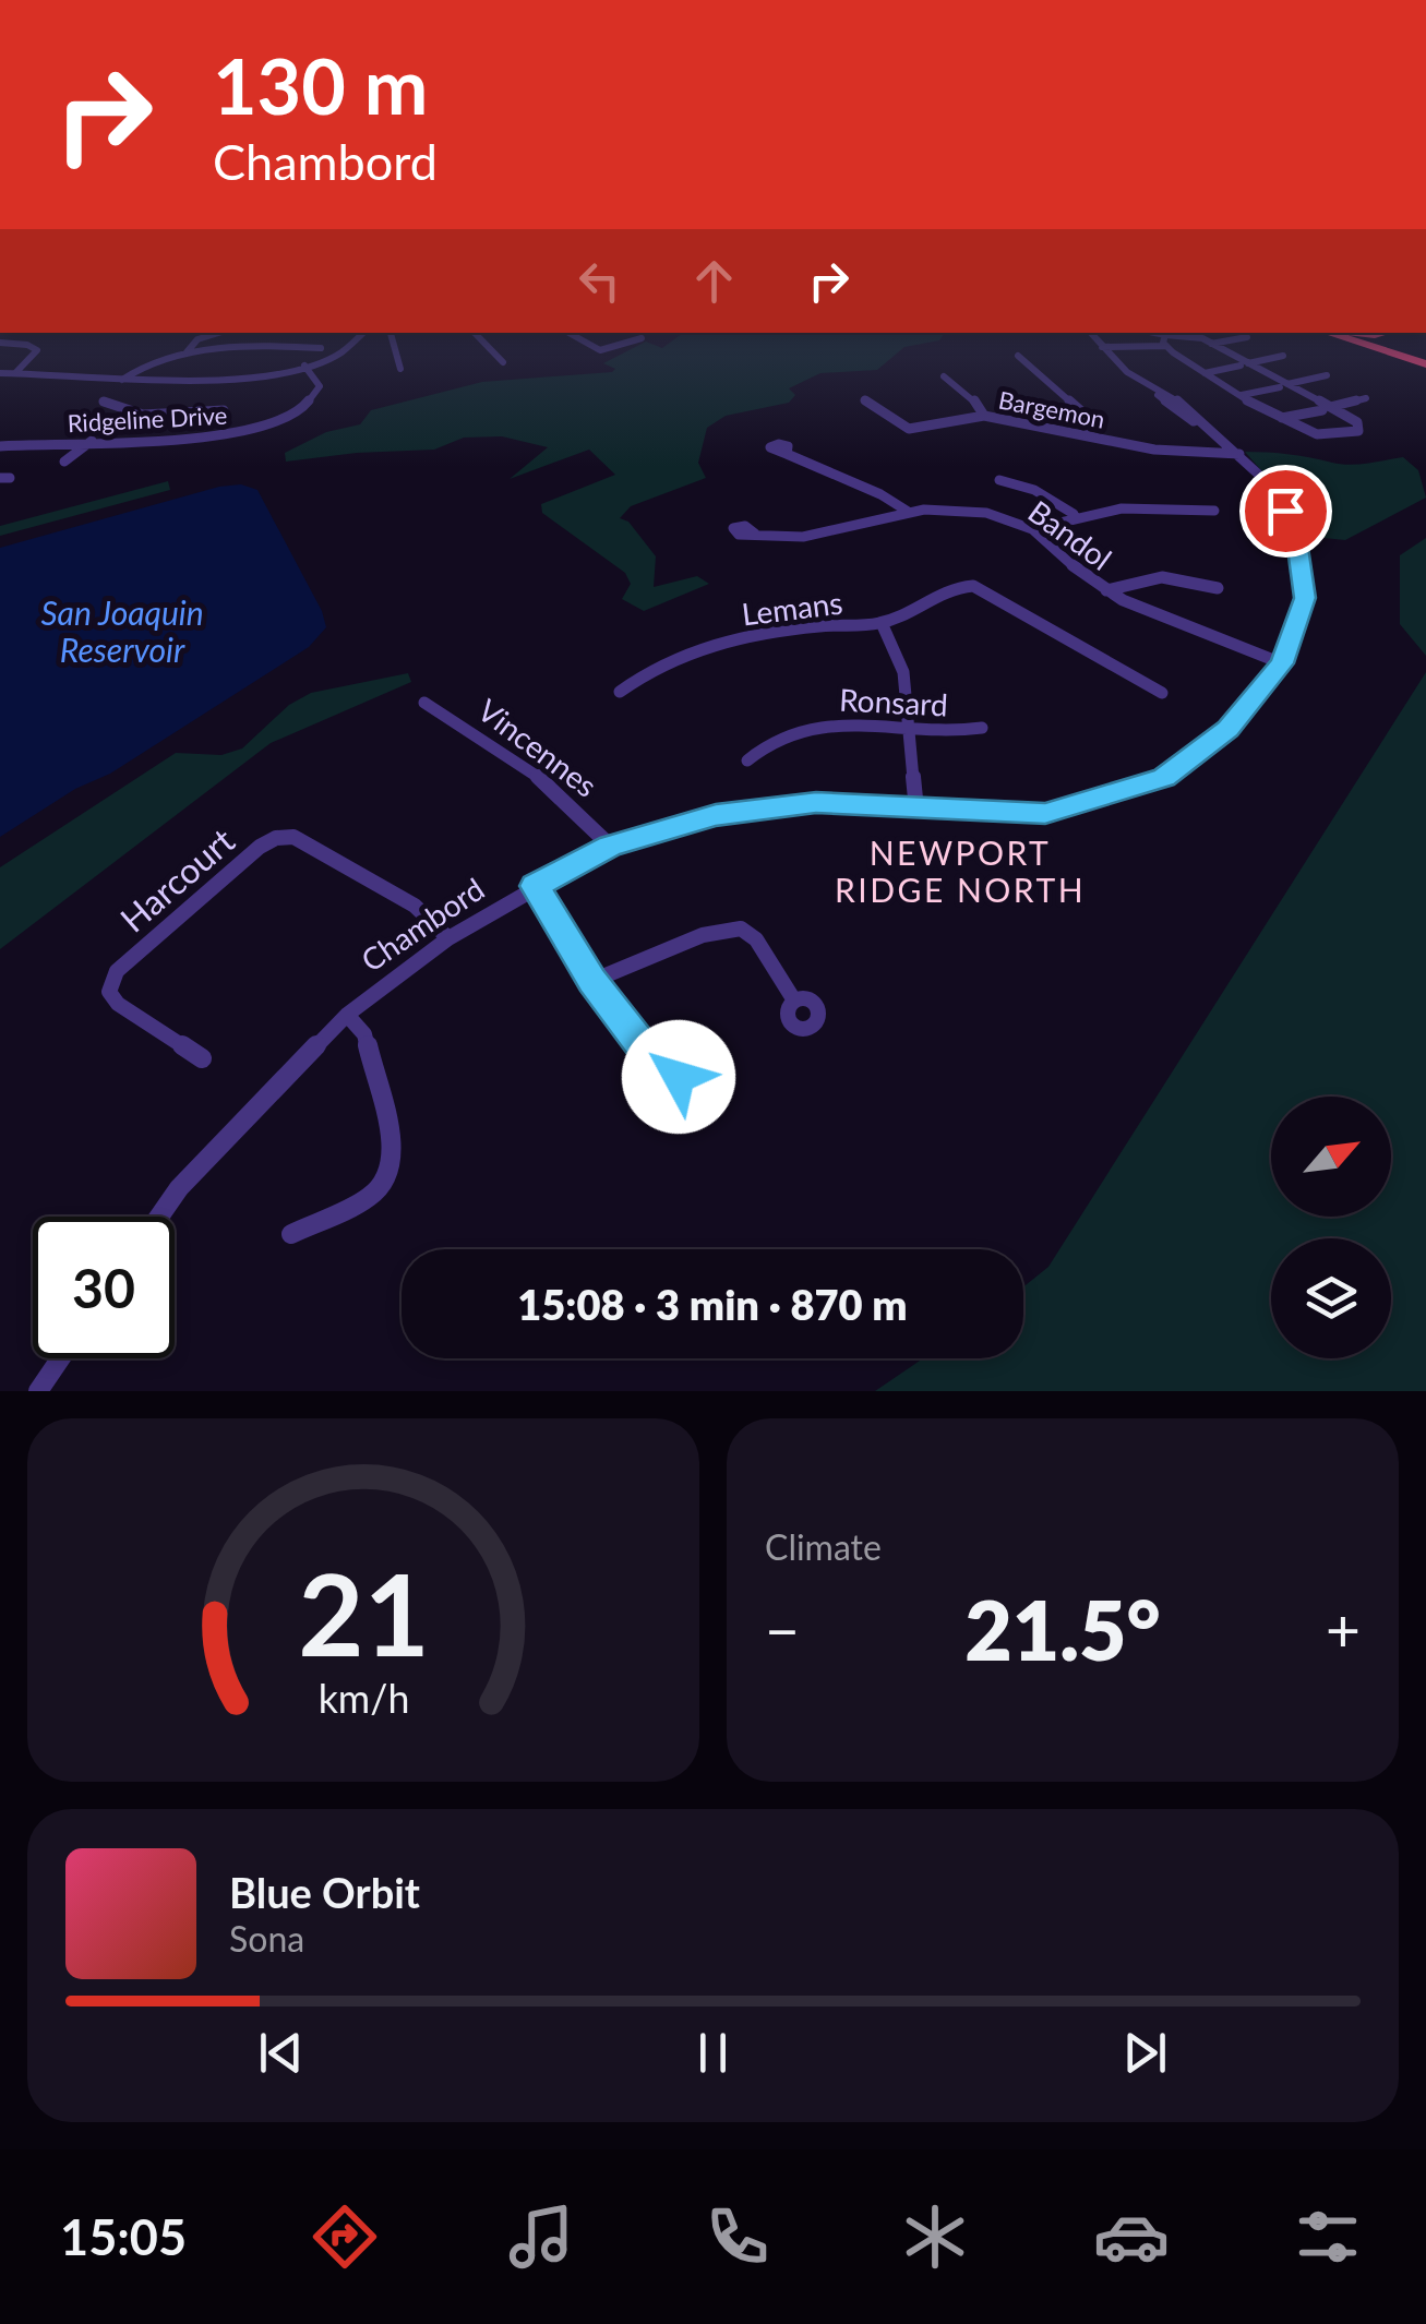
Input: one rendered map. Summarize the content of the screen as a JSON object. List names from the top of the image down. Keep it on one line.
{"streets":{"street":["Bargemon","Ridgeline Drive","Bandol","Lemans","Ronsard","Vincennes","Harcourt","Chambord"]},"crossings":[["Bargemon","Chambord"],["Bandol","Chambord"],["Vincennes","Chambord"],["Harcourt","Chambord"]],"districts":["NEWPORT RIDGE NORTH"],"water":["San Joaquin Reservoir"],"north":"top right","page":{"turn":["130 m","Chambord"],"limit":"30","trip":"15:08 · 3 min · 870 m","tile":"Climate","heat":["−","21.5°","+"],"song":["Blue Orbit","Sona"],"tabs":"15:05","gauge":["21","km/h"]}}
